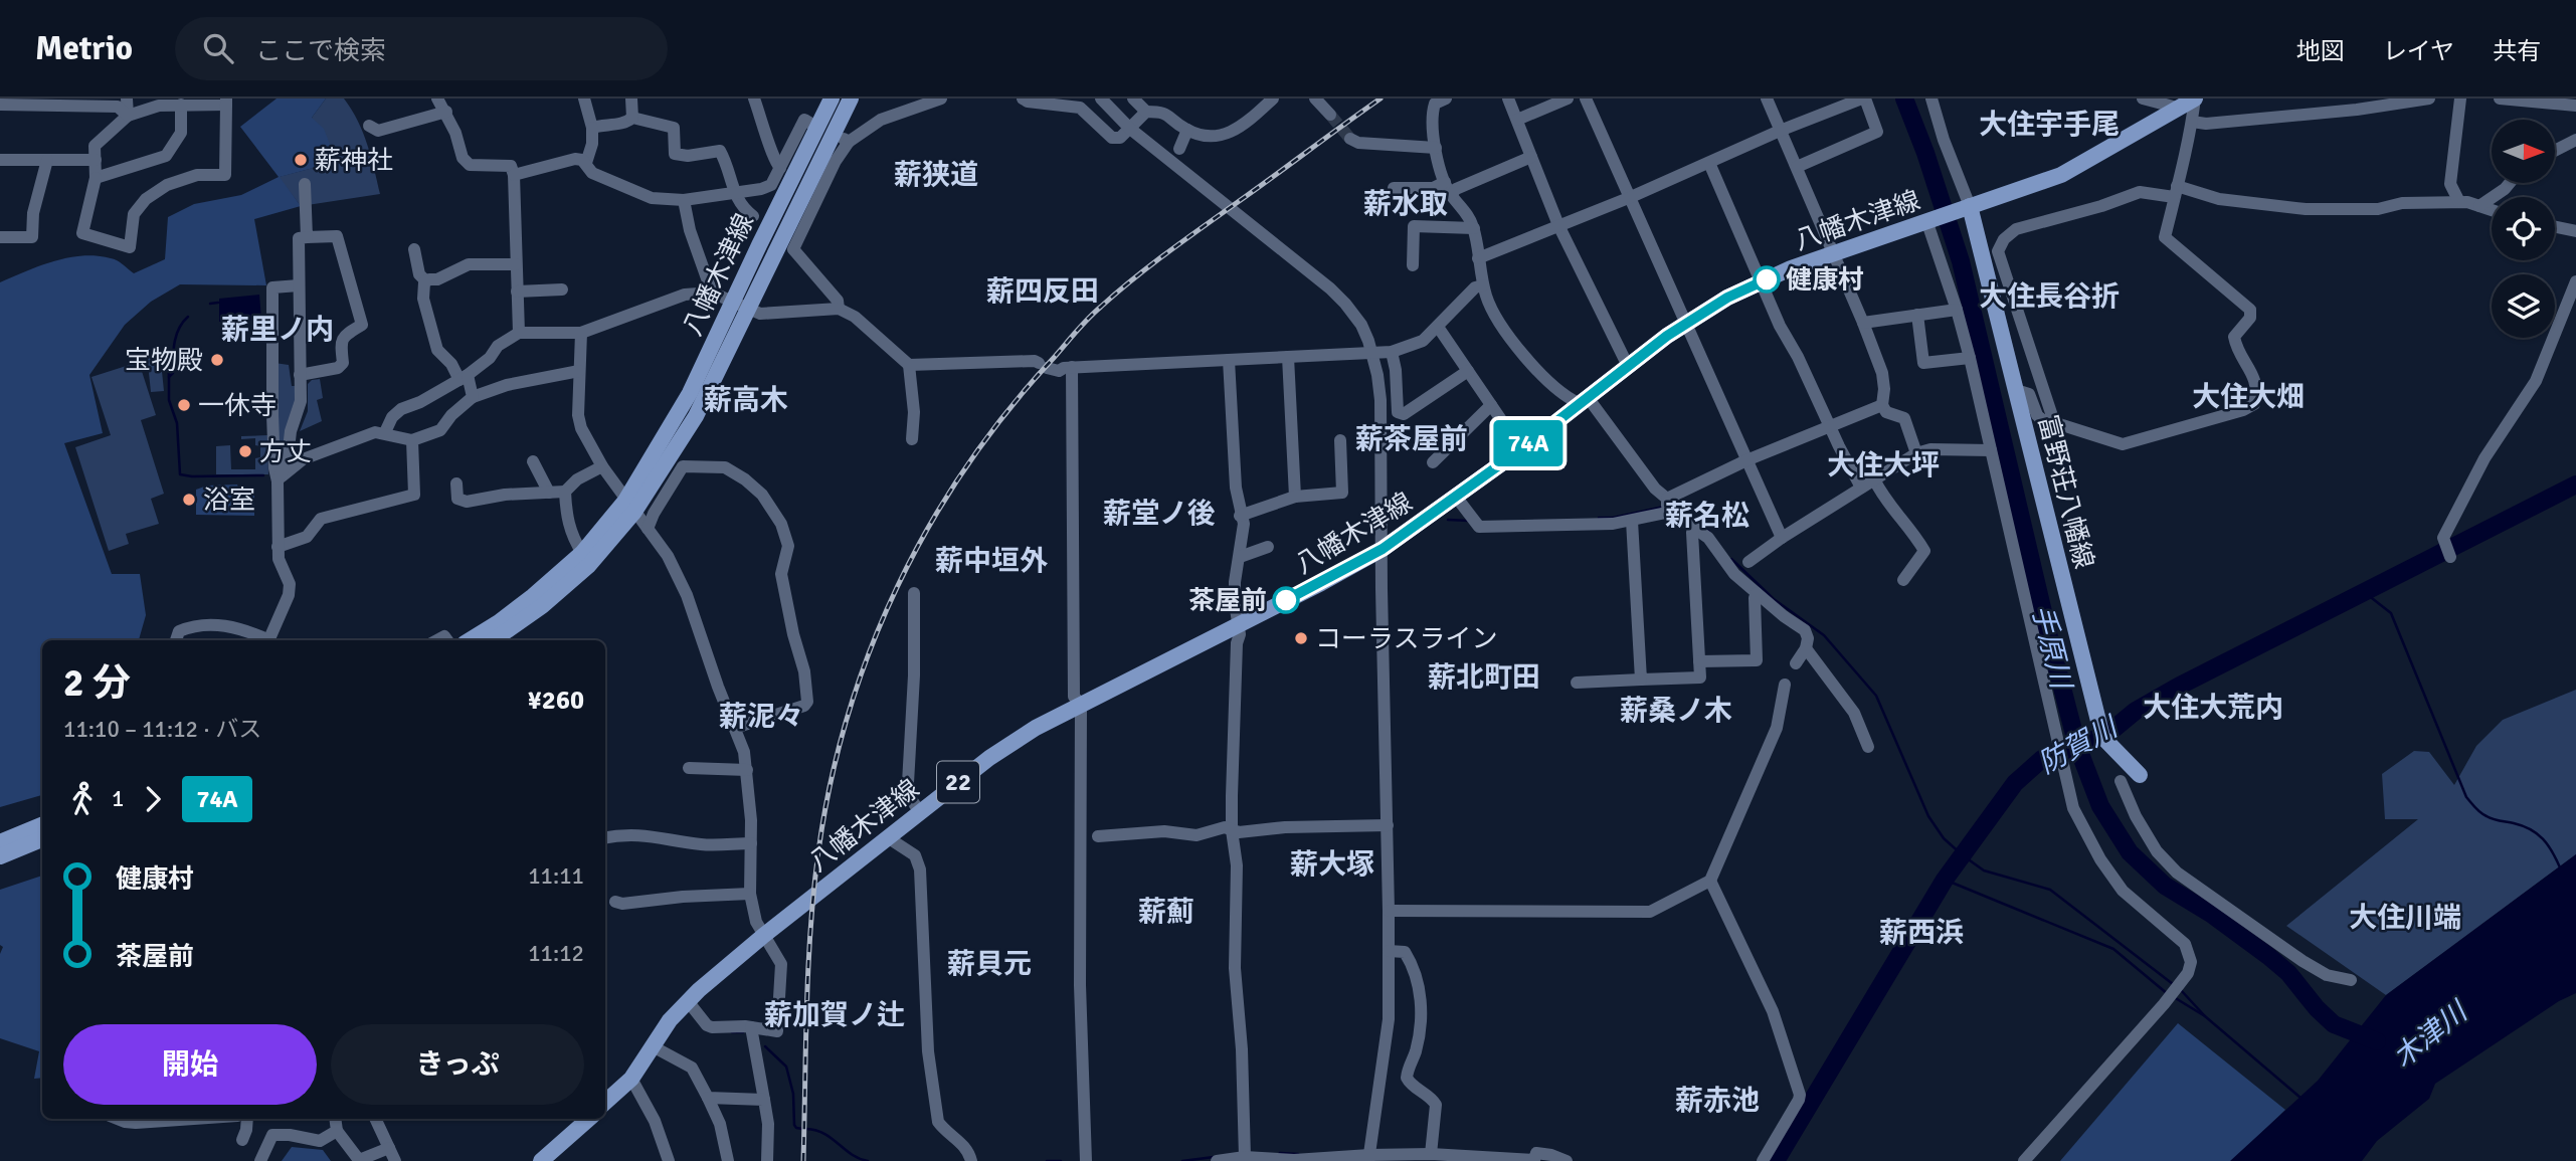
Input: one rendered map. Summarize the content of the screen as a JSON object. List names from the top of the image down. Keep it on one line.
{"streets":{"main road":["八幡木津線","富野荘八幡線","22"]},"crossings":[["八幡木津線","富野荘八幡線"]],"districts":["大住宇手尾","薪狭道","薪水取","薪四反田","大住長谷折","薪里ノ内","大住大畑","薪高木","薪茶屋前","大住大坪","薪堂ノ後","薪名松","薪中垣外","薪北町田","大住大荒内","薪桑ノ木","薪泥々","薪大塚","薪薊","大住川端","薪西浜","薪貝元","薪加賀ノ辻","薪赤池"],"water":["手原川","防賀川","木津川"],"places":["薪神社","健康村","宝物殿","一休寺","方丈","浴室","茶屋前","コーラスライン"],"lines":["bus line 74A"],"north":"right","page":{"header":"Metrio","search":"ここで検索","nav":["地図","レイヤ","共有"],"on_map":"74A","heading":["2 分","11:10 – 11:12 · バス","¥260"],"legs":["1","74A"],"list":[{"name":"健康村","value":"11:11"},{"name":"茶屋前","value":"11:12"}],"buttons":["開始","きっぷ"]}}
